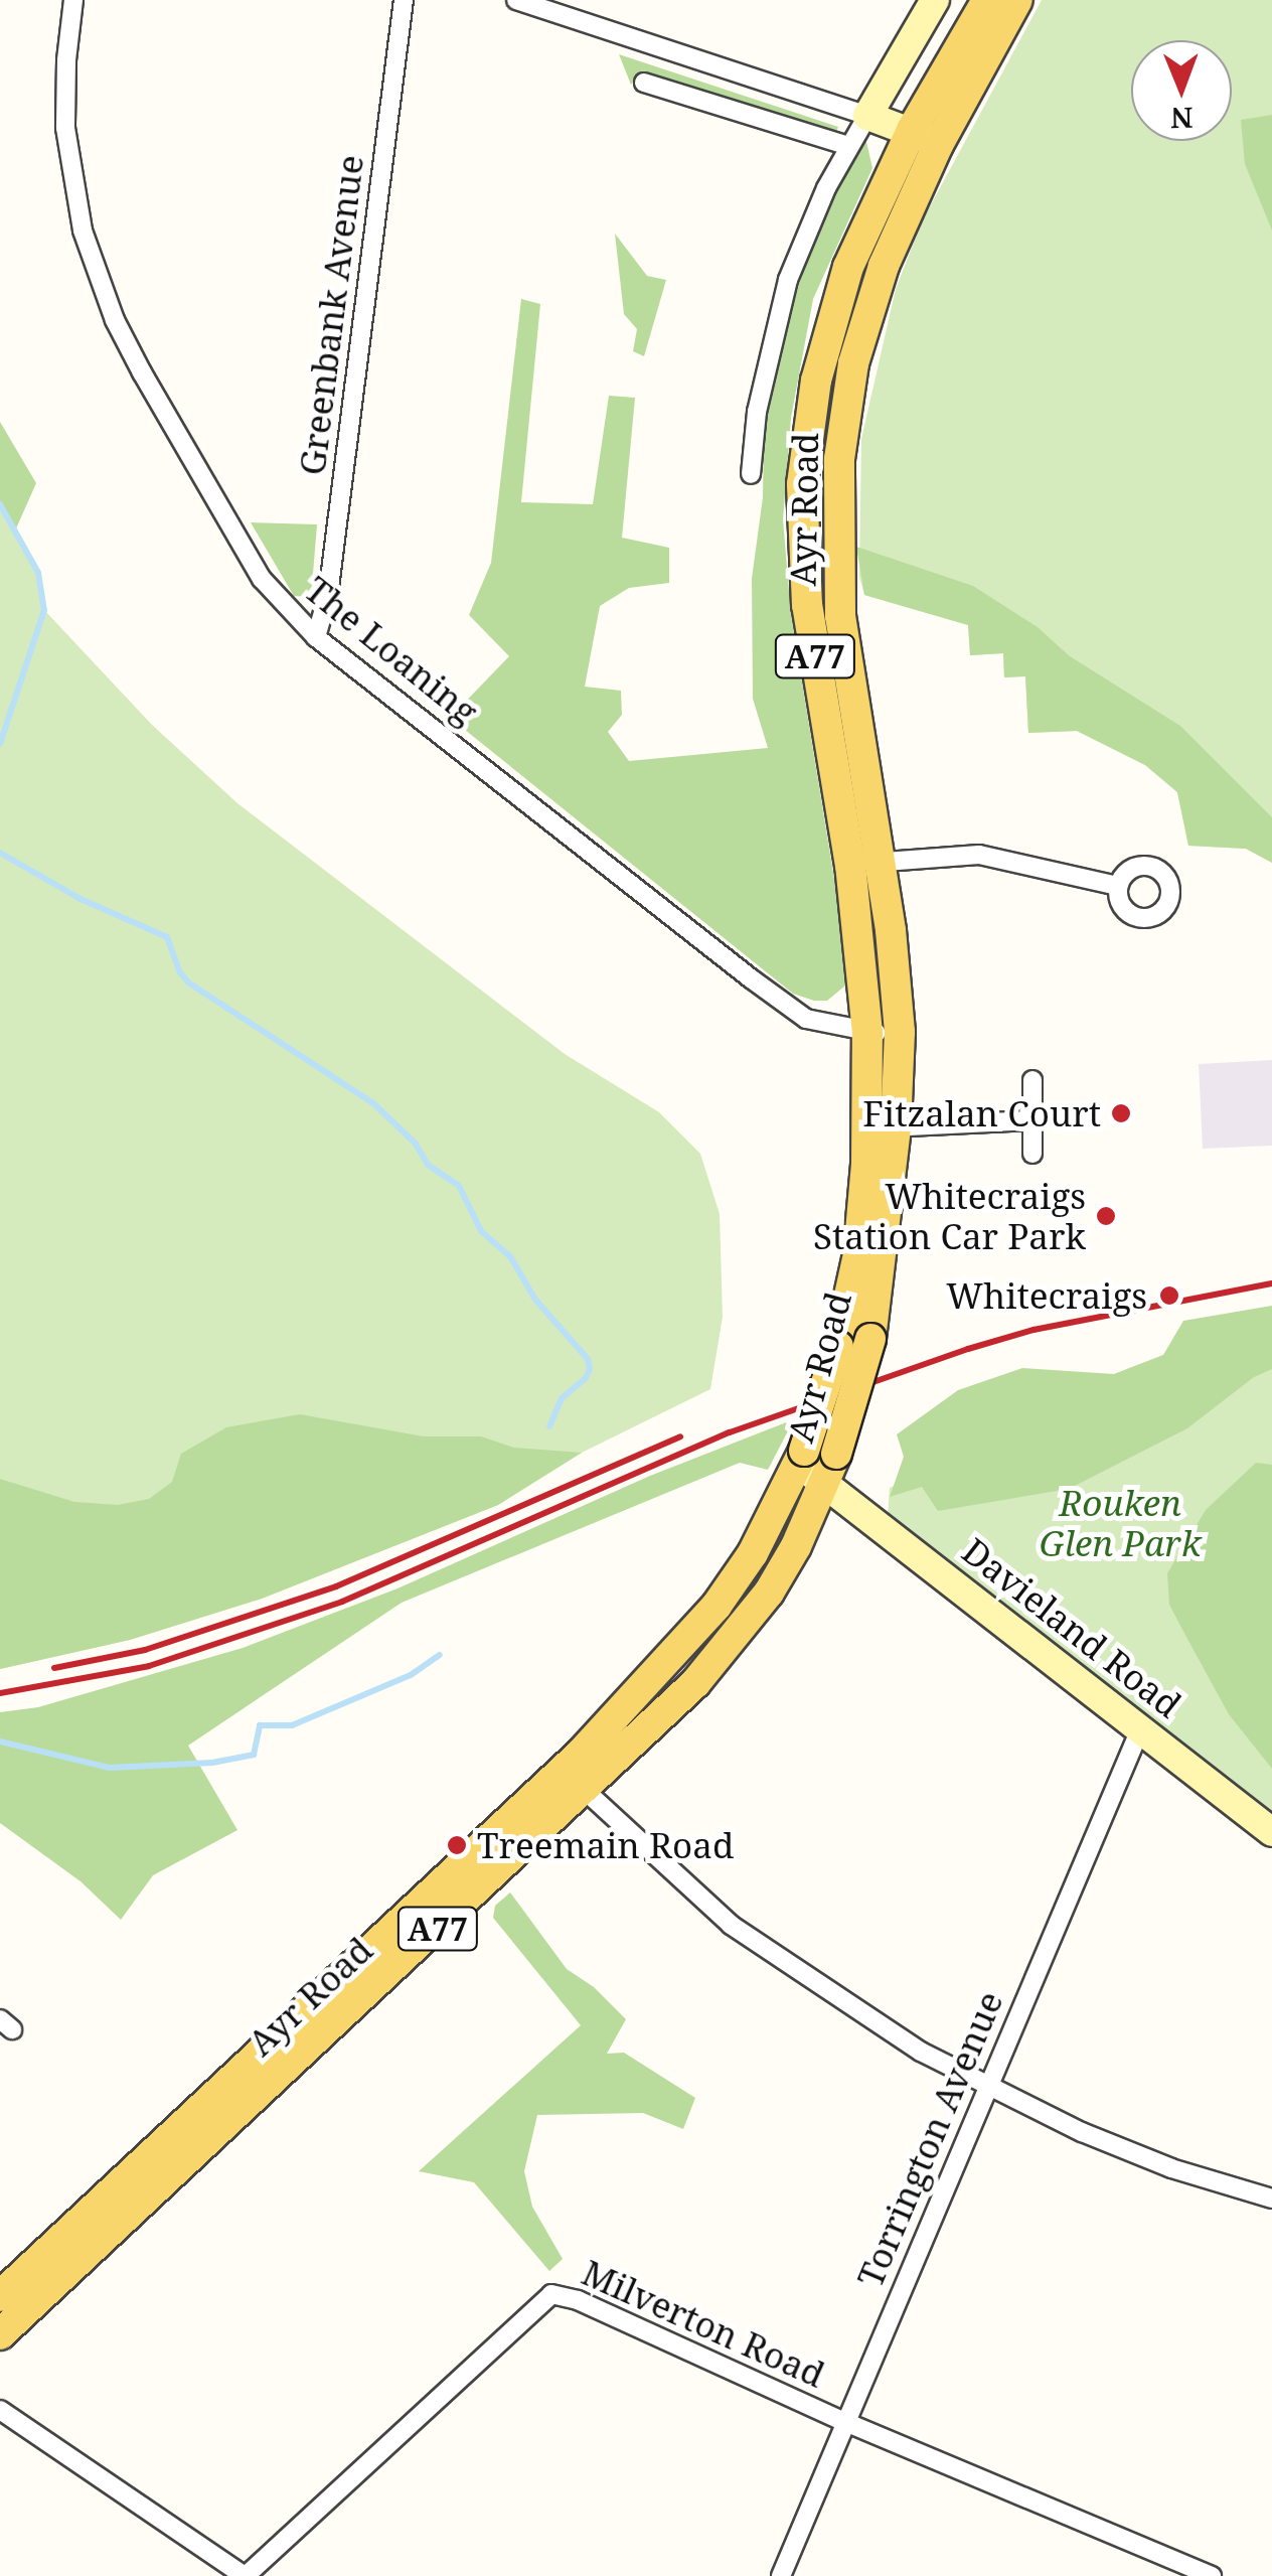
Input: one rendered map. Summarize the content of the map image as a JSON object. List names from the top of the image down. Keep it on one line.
{"streets":{"main road":["Ayr Road","A77"],"street":["Greenbank Avenue","The Loaning","Davieland Road","Torrington Avenue","Milverton Road"]},"crossings":[["Greenbank Avenue","The Loaning"],["Ayr Road","The Loaning"],["Ayr Road","Davieland Road"],["Davieland Road","Torrington Avenue"],["Torrington Avenue","Milverton Road"]],"parks":["Rouken Glen Park"],"places":["Fitzalan Court","Whitecraigs Station Car Park","Whitecraigs","Treemain Road"],"north":"bottom"}
